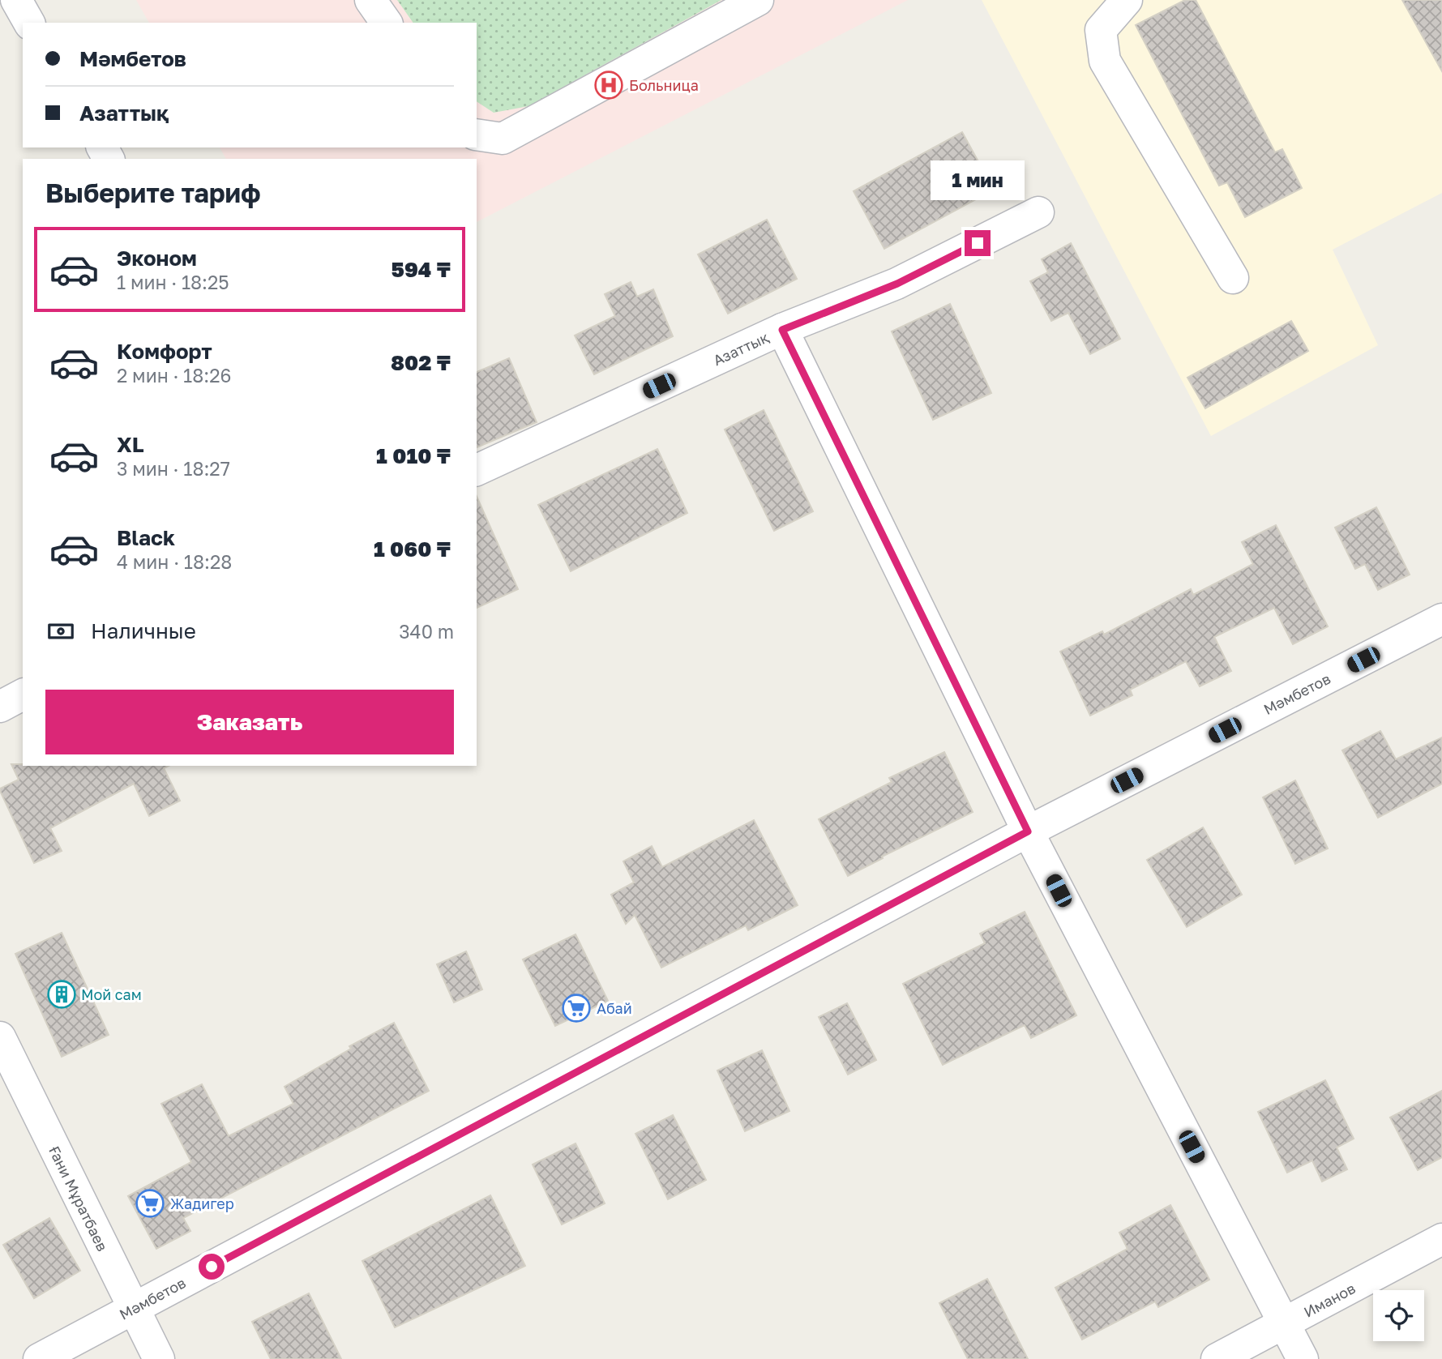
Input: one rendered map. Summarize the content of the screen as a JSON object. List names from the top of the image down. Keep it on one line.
{"streets":{"street":["Азаттық","Мәмбетов","Ғани Мұратбаев","Иманов"]},"crossings":[["Мәмбетов","Ғани Мұратбаев"]],"places":{"hospital":["Больница"],"building":["Мой сам"],"supermarket":["Абай","Жадигер"]},"page":{"banner":["Мәмбетов","Азаттық"],"heading":"Выберите тариф","bubble":"1 мин","list":[{"name":"Эконом","note":"1 мин · 18:25","value":"594 ₸"},{"name":"Комфорт","note":"2 мин · 18:26","value":"802 ₸"},{"name":"XL","note":"3 мин · 18:27","value":"1 010 ₸"},{"name":"Black","note":"4 мин · 18:28","value":"1 060 ₸"}],"pay":["Наличные","340 m"],"buttons":"Заказать"}}
